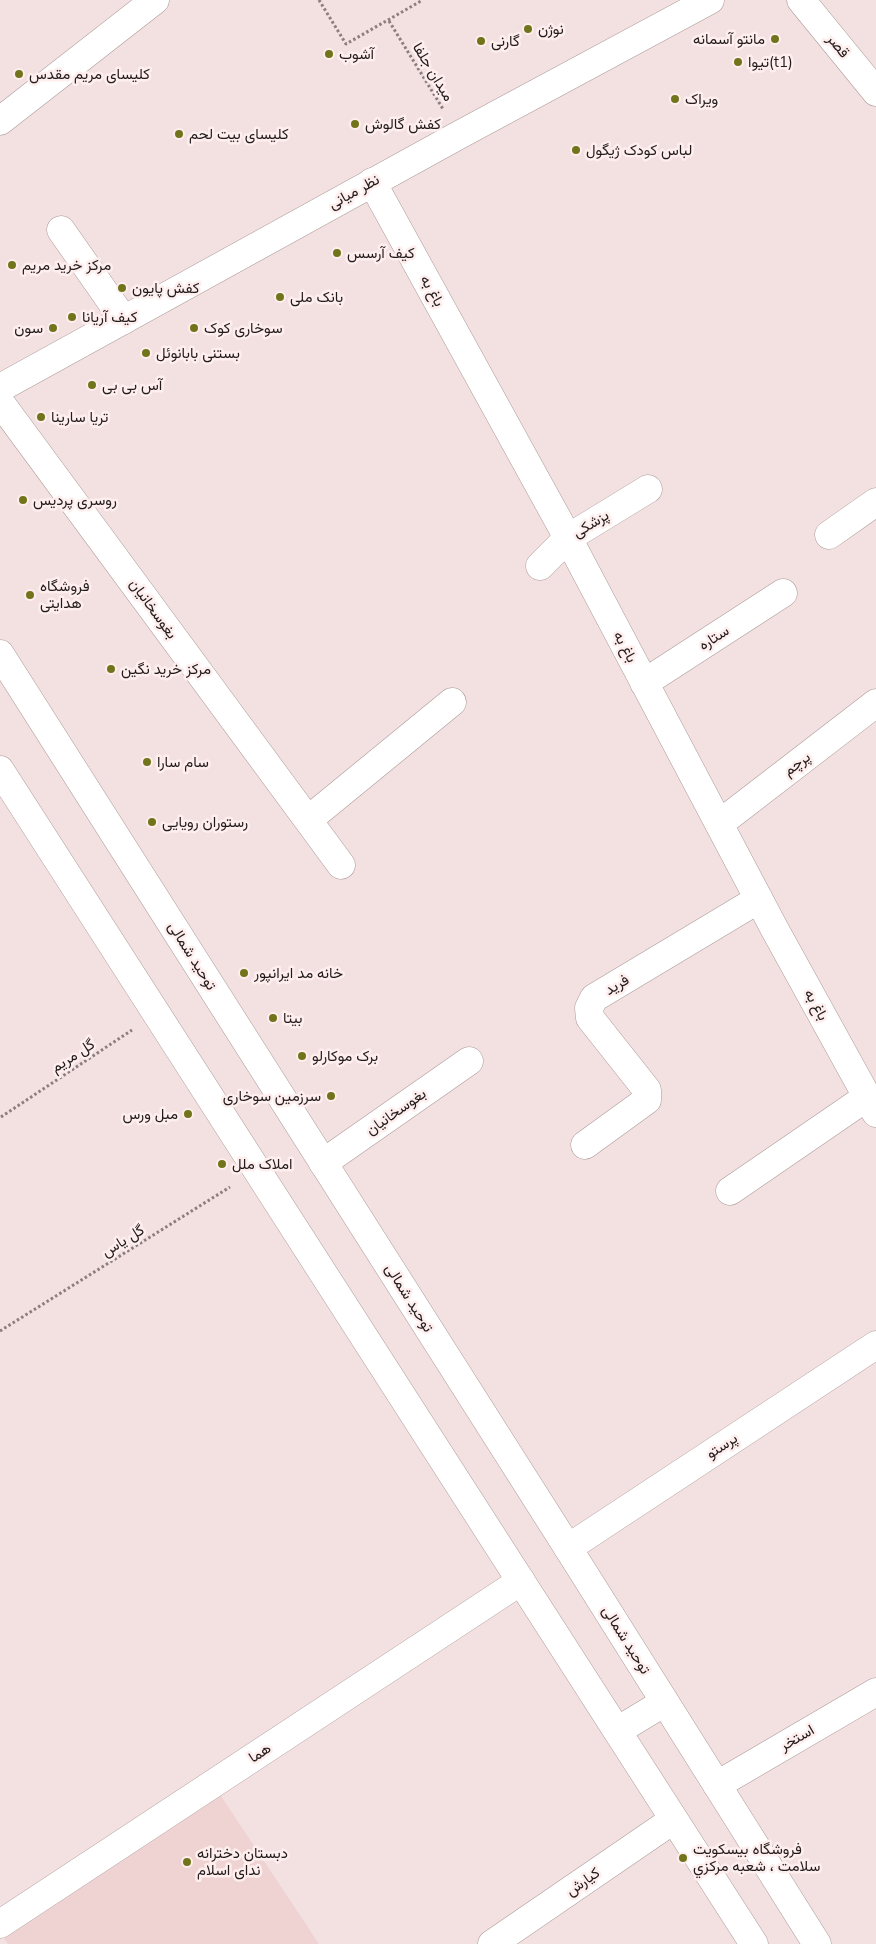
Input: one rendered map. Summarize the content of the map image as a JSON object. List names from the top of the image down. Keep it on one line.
{"streets":{"street":["قصر","نظر میانی","باغ به","پزشکی","بغوسخانیان","ستاره","پرچم","توحید شمالی","فرید","پرستو","استخر","هما","کیارش"],"path":["میدان جلفا","گل مریم","گل یاس"]},"crossings":[["میدان جلفا","نظر میانی"],["نظر میانی","باغ به"],["باغ به","پزشکی"],["باغ به","ستاره"],["باغ به","پرچم"],["باغ به","فرید"],["بغوسخانیان","توحید شمالی"],["توحید شمالی","پرستو"],["توحید شمالی","استخر"]],"places":["نوژن","مانتو آسمانه","گارنی","آشوب","تیوا(t1)","کلیسای مریم مقدس","ویراک","کفش گالوش","کلیسای بیت لحم","لباس کودک ژیگول","کیف آرسس","مرکز خرید مریم","کفش پایون","بانک ملی","کیف آریانا","سون","سوخاری کوک","بستنی بابانوئل","آس بی بی","تریا سارینا","روسری پردیس","فروشگاه هدايتی","مرکز خرید نگین","سام سارا","رستوران رویایی","خانه مد ایرانپور","بیتا","برک موکارلو","سرزمین سوخاری","مبل ورس","املاک ملل","فروشگاه بيسكويت سلامت ، شعبه مركزي","دبستان دخترانه ندای اسلام"]}
